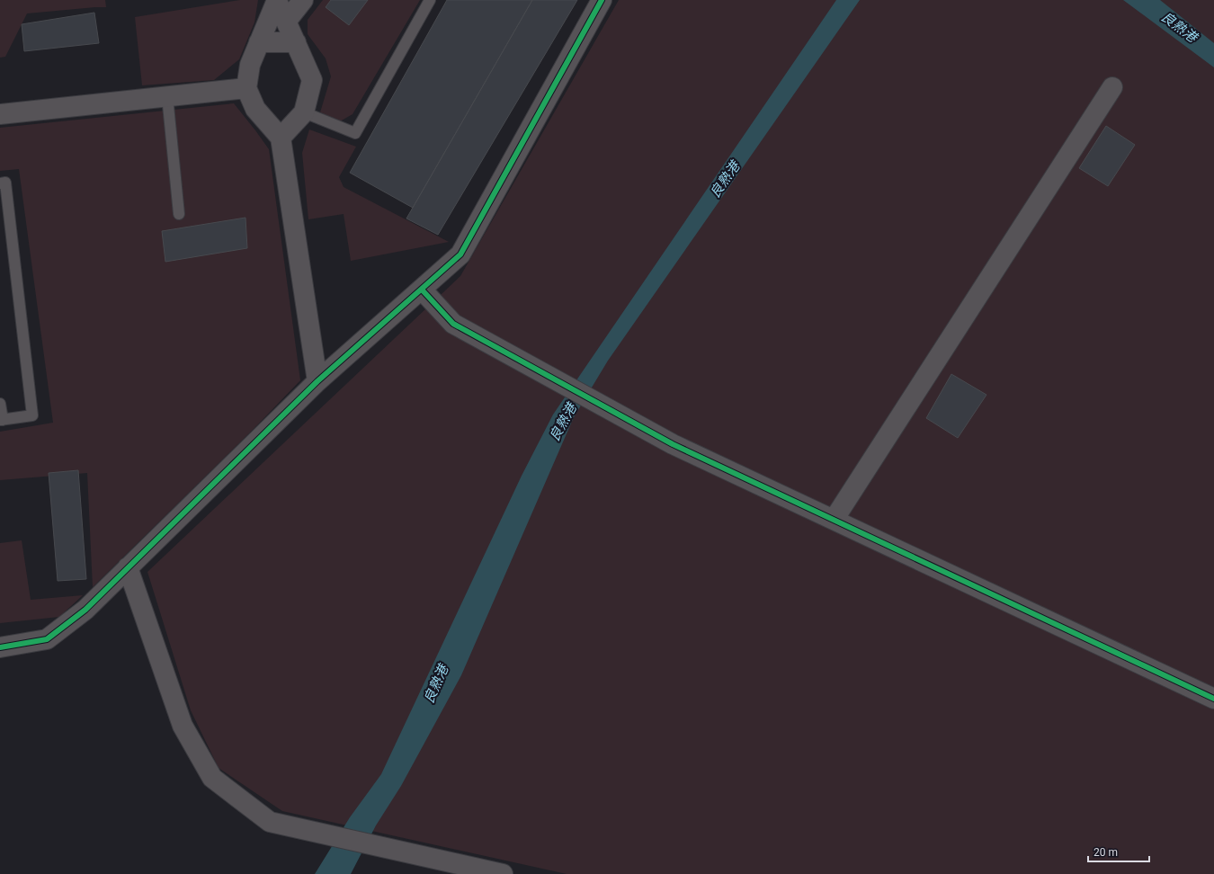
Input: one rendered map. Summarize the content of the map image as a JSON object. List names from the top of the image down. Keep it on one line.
{"water":["良熟港"],"scale_bar":"20 m"}
